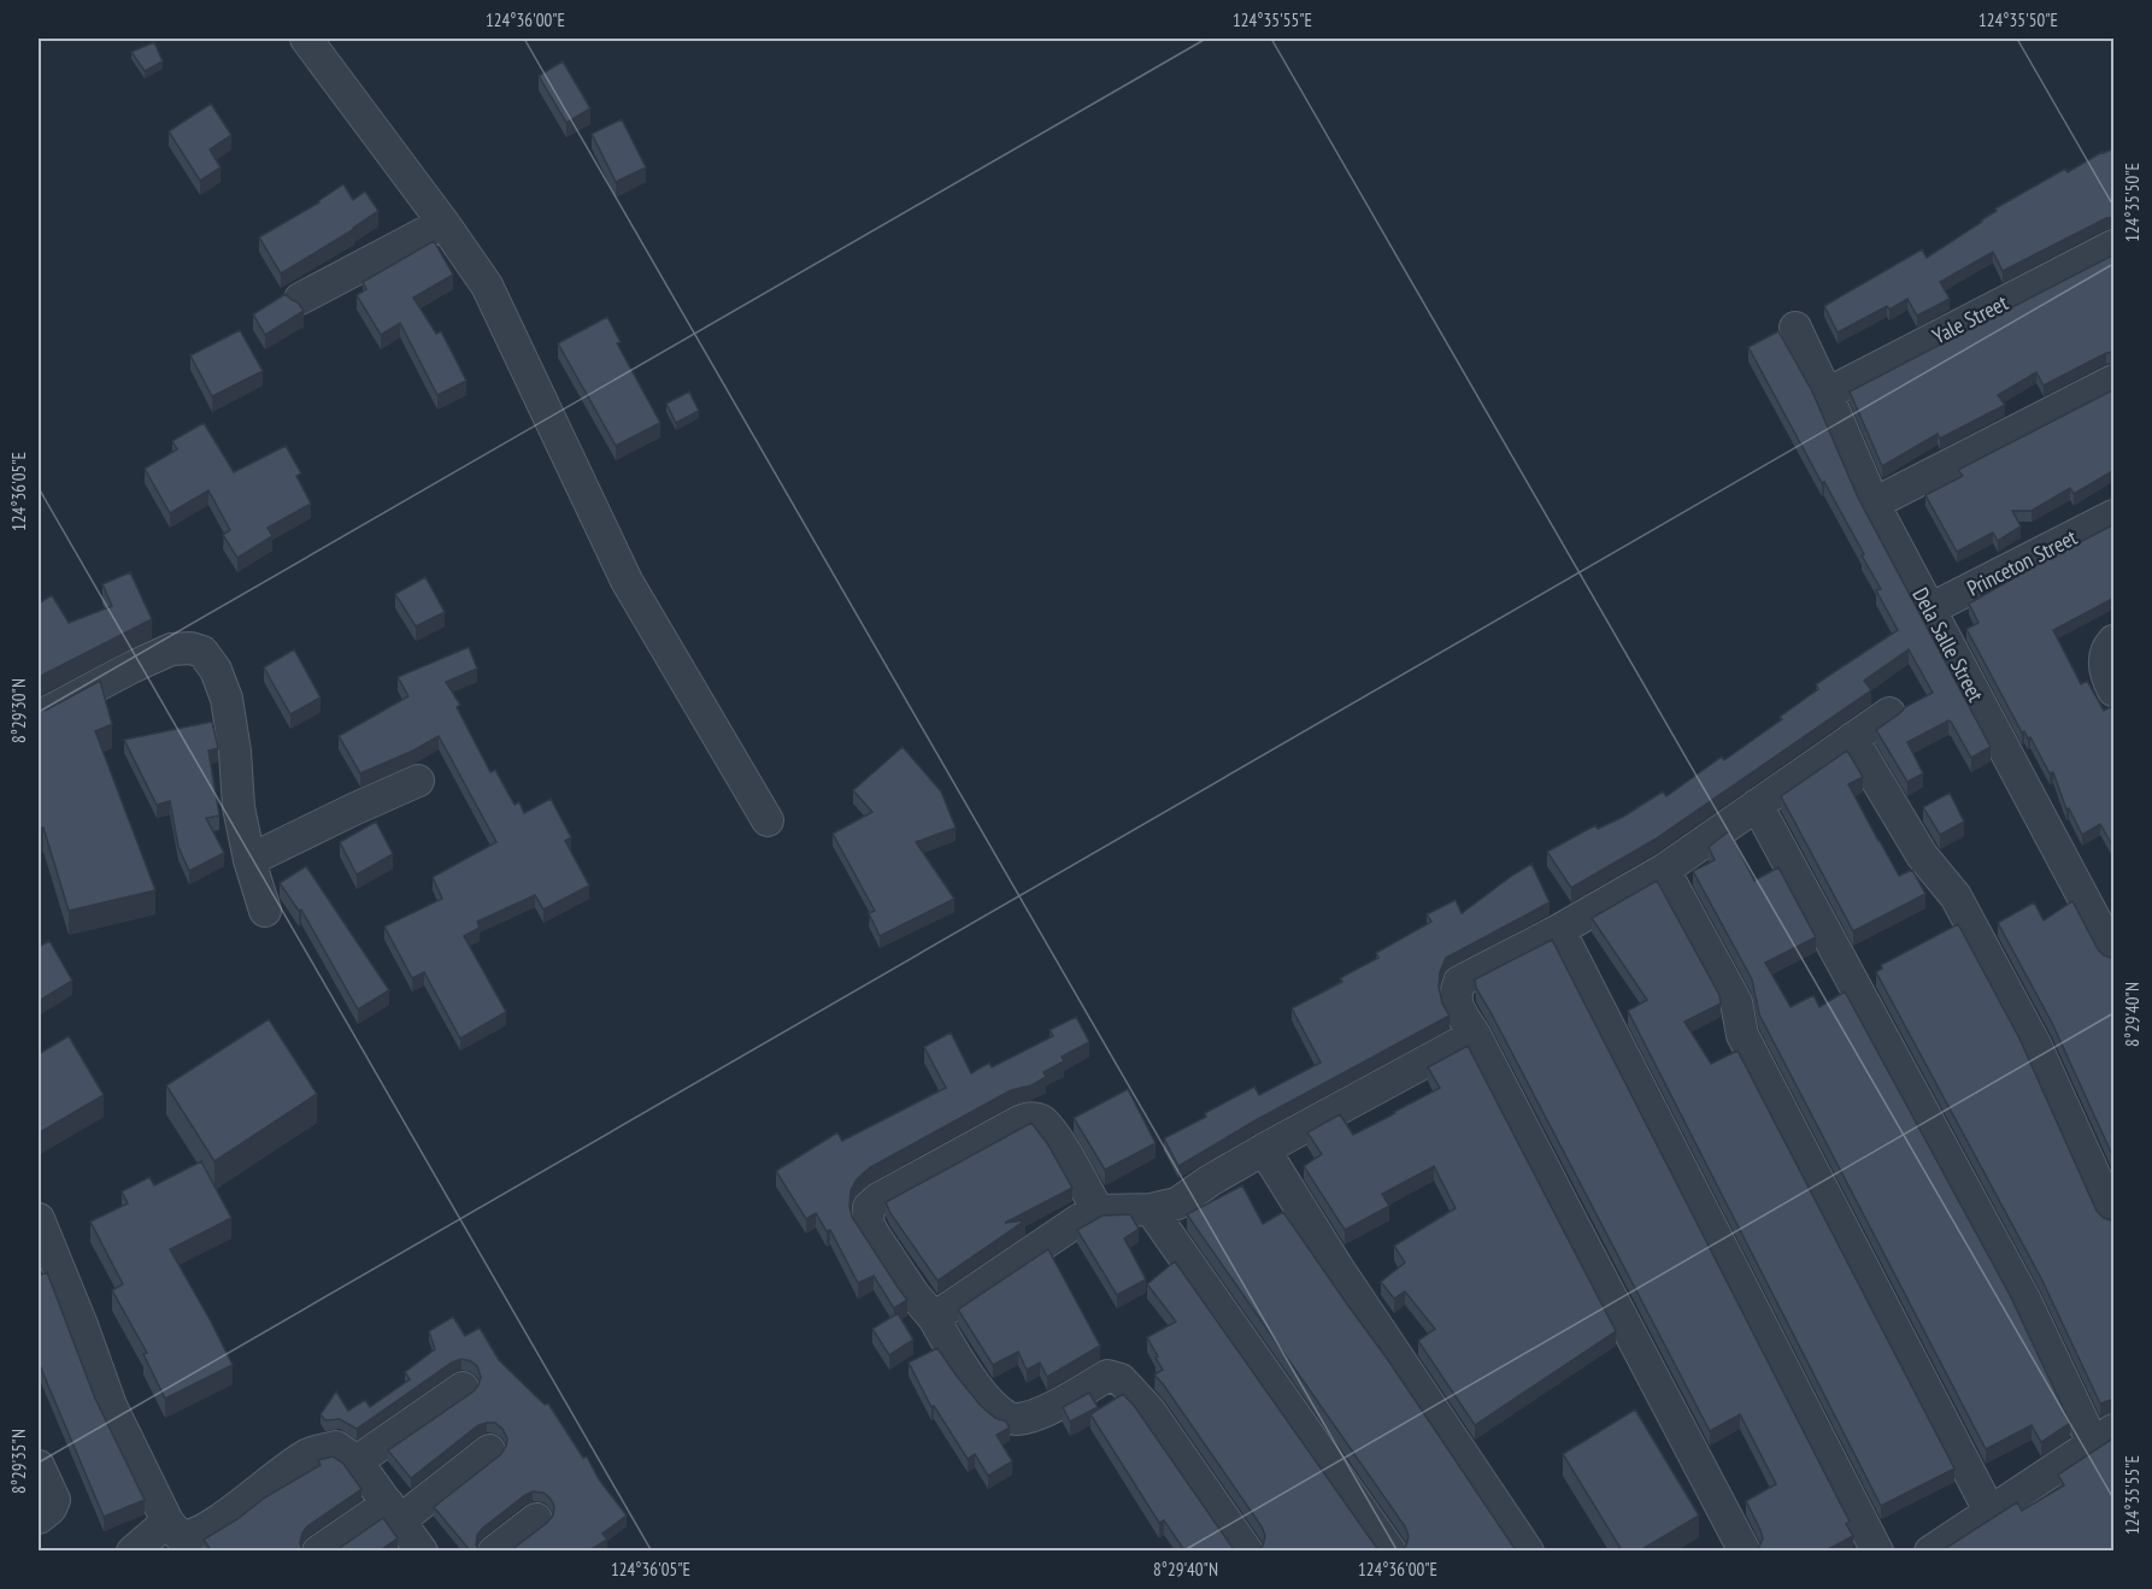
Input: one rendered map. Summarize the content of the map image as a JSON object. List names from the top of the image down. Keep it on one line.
{"streets":{"street":["Yale Street","Princeton Street","Dela Salle Street"]},"crossings":[["Yale Street","Dela Salle Street"],["Princeton Street","Dela Salle Street"]],"coordinates":["124°36'00\"E","124°35'55\"E","124°35'50\"E","124°36'05\"E","8°29'30\"N","8°29'40\"N","8°29'35\"N"]}
